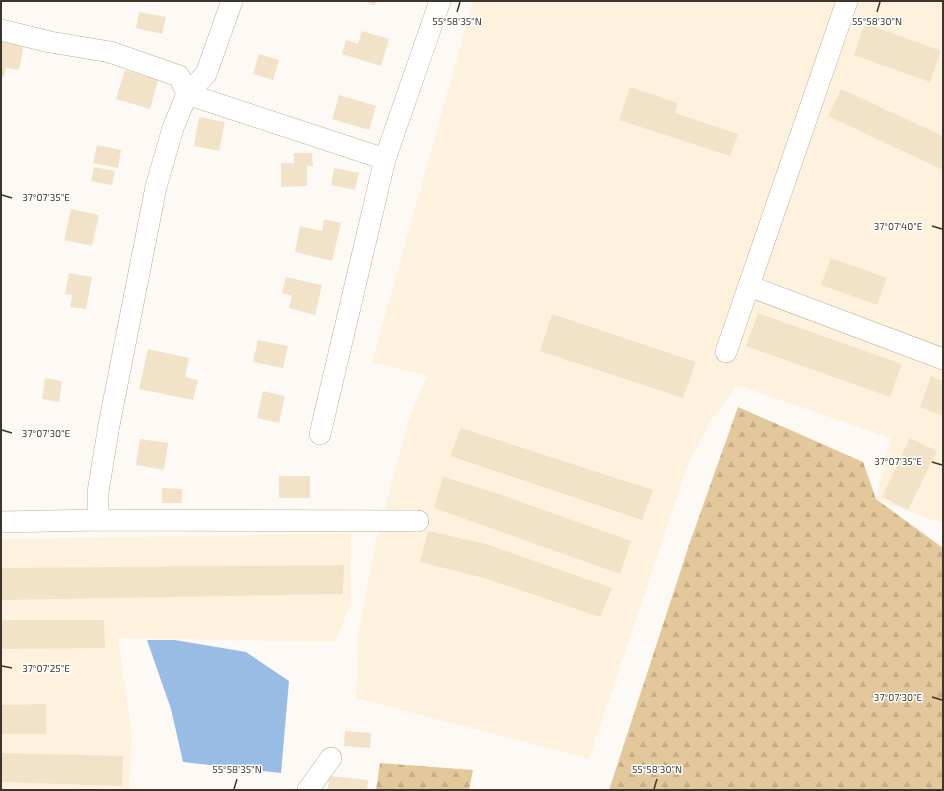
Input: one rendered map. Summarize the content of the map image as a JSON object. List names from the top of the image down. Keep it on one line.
{"coordinates":["55°58'35\"N","55°58'30\"N","37°07'35\"E","37°07'40\"E","37°07'30\"E","37°07'25\"E"]}
